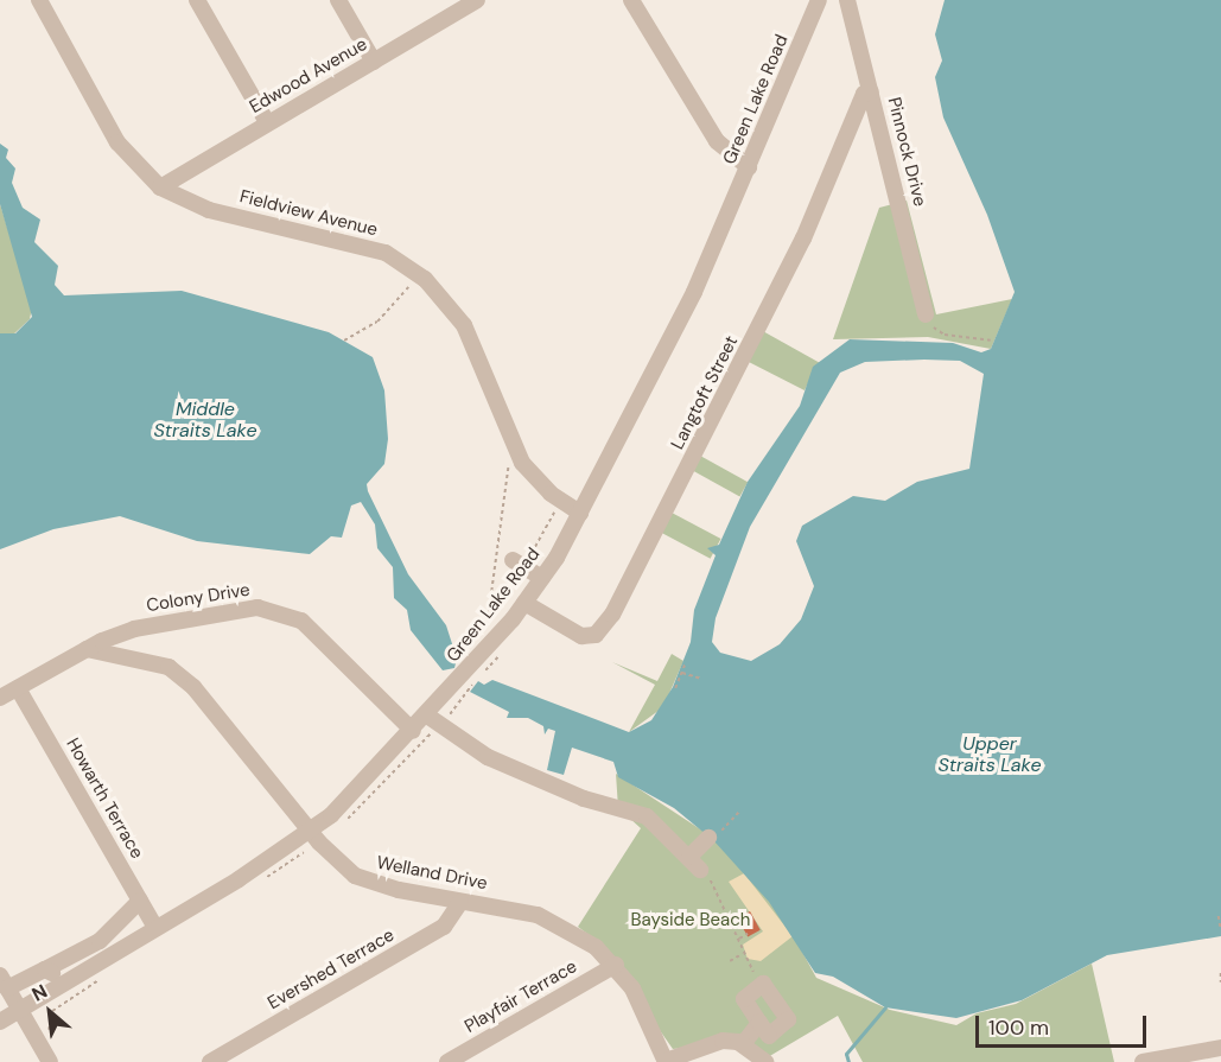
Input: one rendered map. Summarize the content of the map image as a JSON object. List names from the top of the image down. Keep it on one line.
{"streets":{"street":["Edwood Avenue","Green Lake Road","Pinnock Drive","Fieldview Avenue","Langtoft Street","Colony Drive","Howarth Terrace","Welland Drive","Evershed Terrace","Playfair Terrace"]},"crossings":[["Edwood Avenue","Fieldview Avenue"],["Green Lake Road","Fieldview Avenue"],["Green Lake Road","Langtoft Street"],["Green Lake Road","Colony Drive"],["Green Lake Road","Howarth Terrace"],["Green Lake Road","Welland Drive"],["Pinnock Drive","Langtoft Street"],["Colony Drive","Howarth Terrace"],["Colony Drive","Welland Drive"],["Welland Drive","Evershed Terrace"],["Welland Drive","Playfair Terrace"]],"water":["Middle Straits Lake","Upper Straits Lake"],"parks":["Bayside Beach"],"scale_bar":"100 m","north":"top left"}
